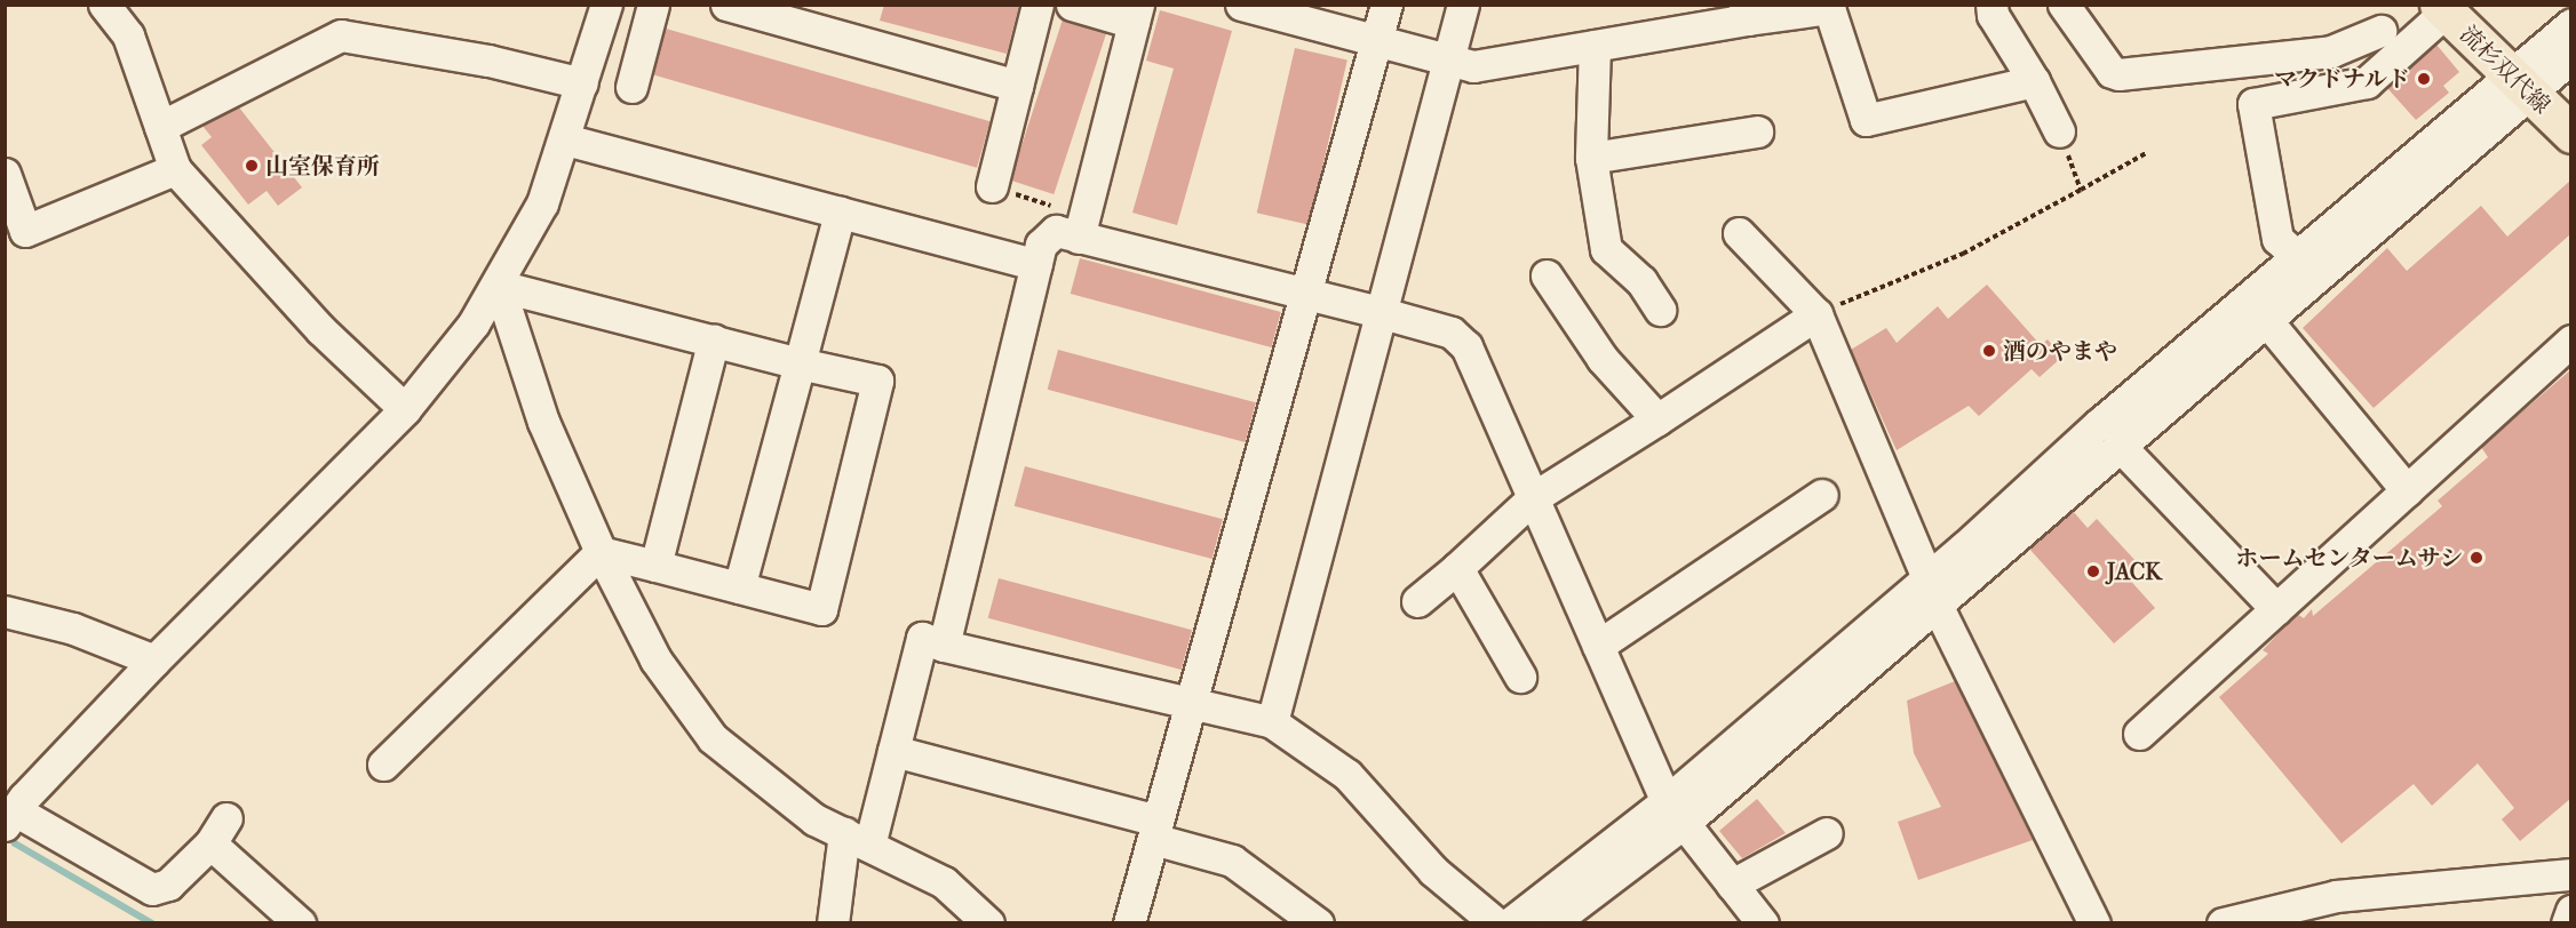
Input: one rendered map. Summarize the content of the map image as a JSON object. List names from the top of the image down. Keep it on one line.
{"streets":{"main road":["流杉双代線"]},"places":["マクドナルド","山室保育所","酒のやまや","ホームセンタームサシ","JACK"]}
